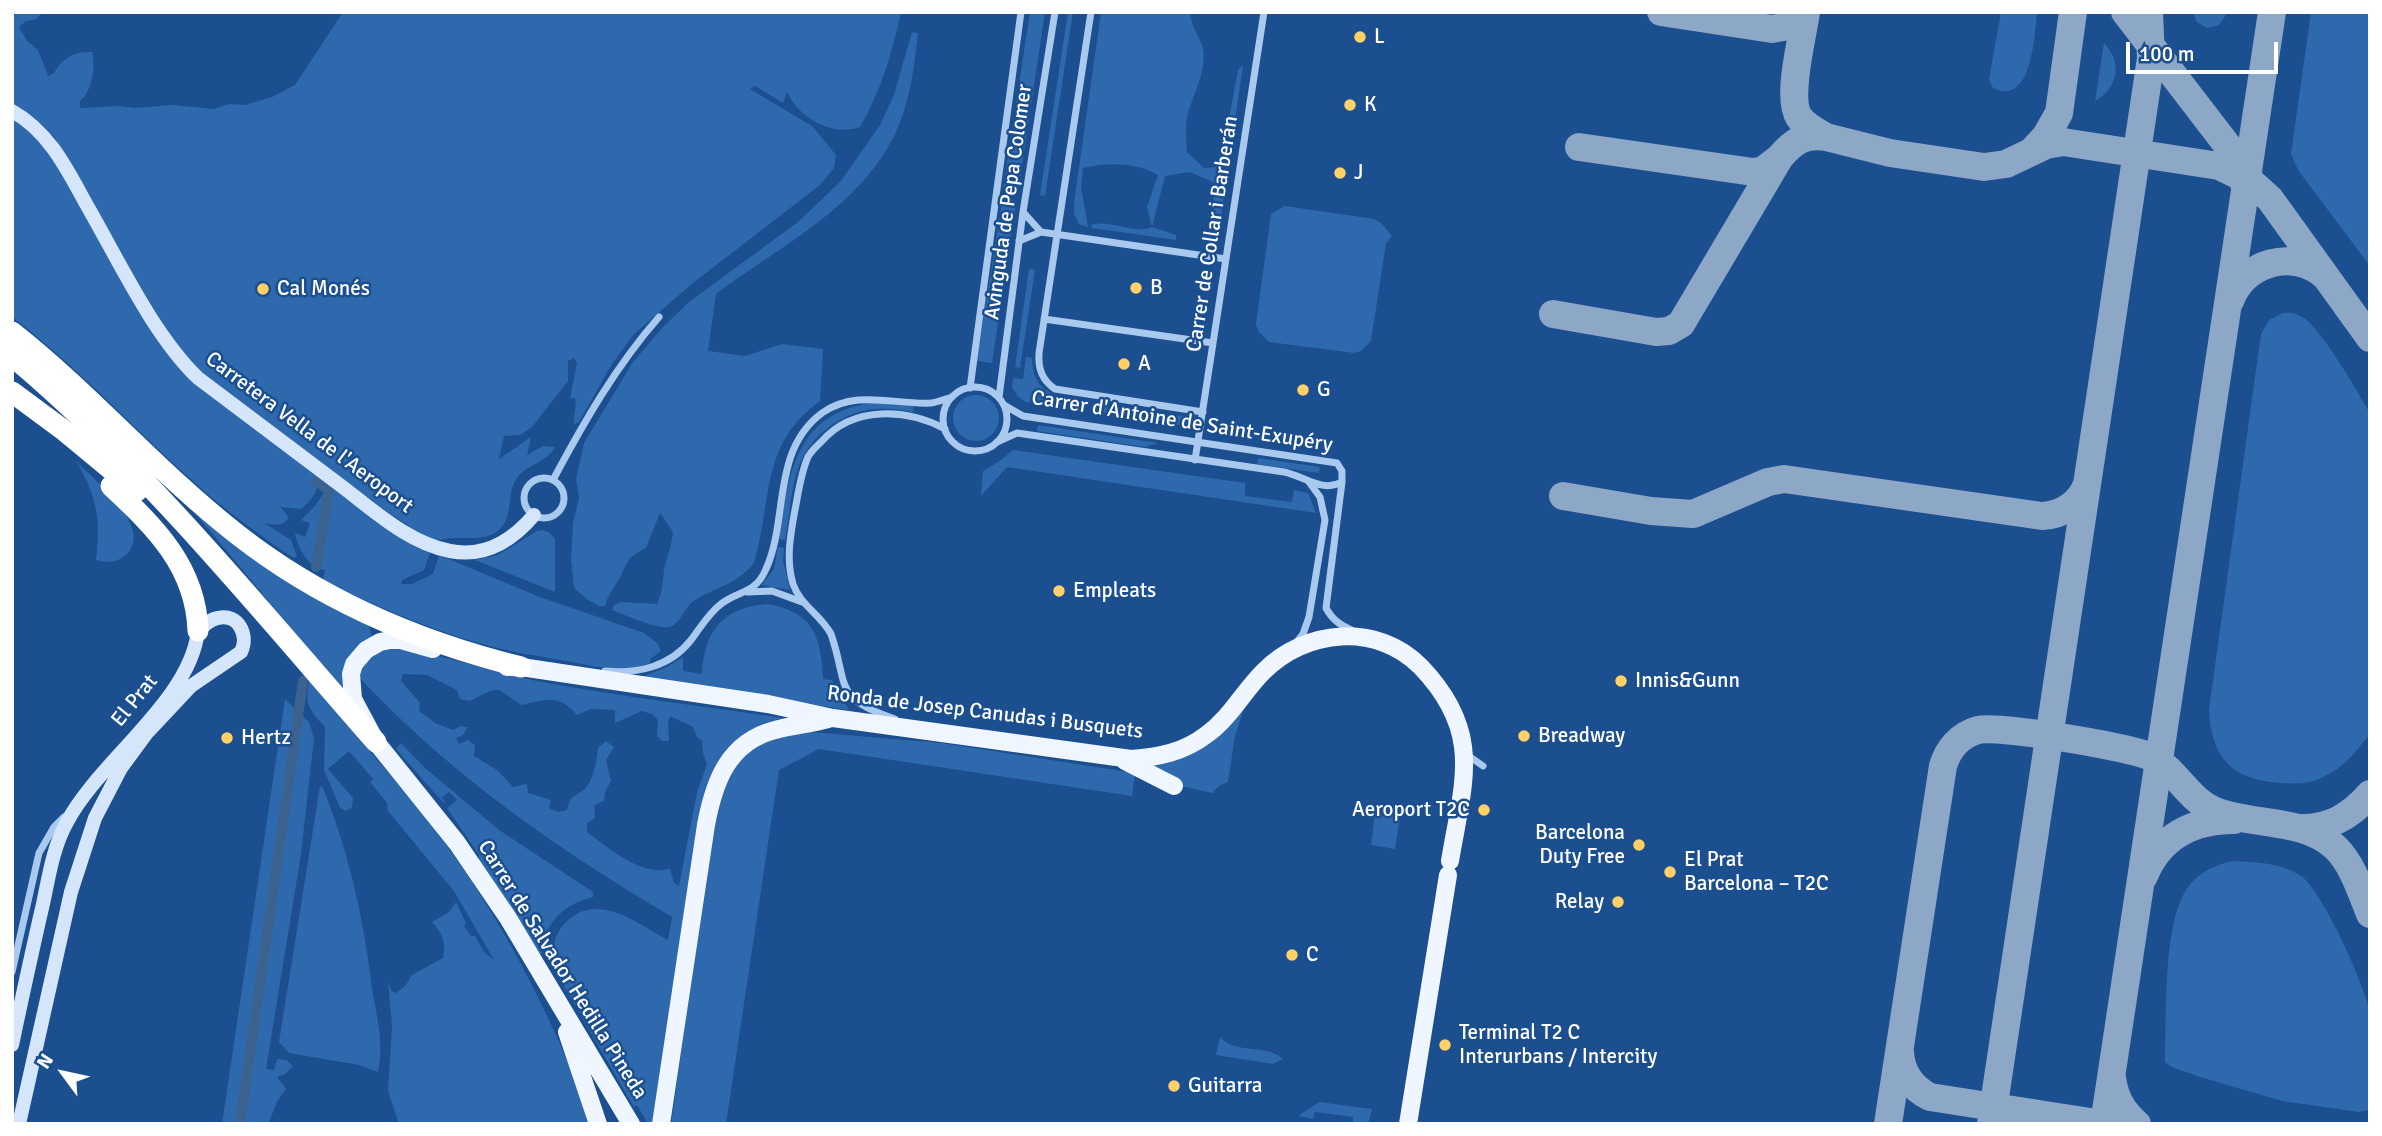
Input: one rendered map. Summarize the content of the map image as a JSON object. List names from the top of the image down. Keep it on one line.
{"streets":{"main road":["Ronda de Josep Canudas i Busquets","Carrer de Salvador Hedilla Pineda"],"street":["Avinguda de Pepa Colomer","Carrer de Collar i Barberán","Carrer d'Antoine de Saint-Exupéry","Carretera Vella de l'Aeroport","El Prat"]},"crossings":[["Avinguda de Pepa Colomer","Carrer d'Antoine de Saint-Exupéry"],["Carrer de Collar i Barberán","Carrer d'Antoine de Saint-Exupéry"],["Carrer d'Antoine de Saint-Exupéry","Ronda de Josep Canudas i Busquets"],["Ronda de Josep Canudas i Busquets","Carrer de Salvador Hedilla Pineda"]],"places":["L","K","J","B","Cal Monés","A","G","Empleats","Innis&Gunn","Breadway","Hertz","Aeroport T2C","Barcelona Duty Free","El Prat Barcelona – T2C","Relay","C","Terminal T2 C Interurbans / Intercity","Guitarra"],"scale_bar":"100 m","north":"top left"}
